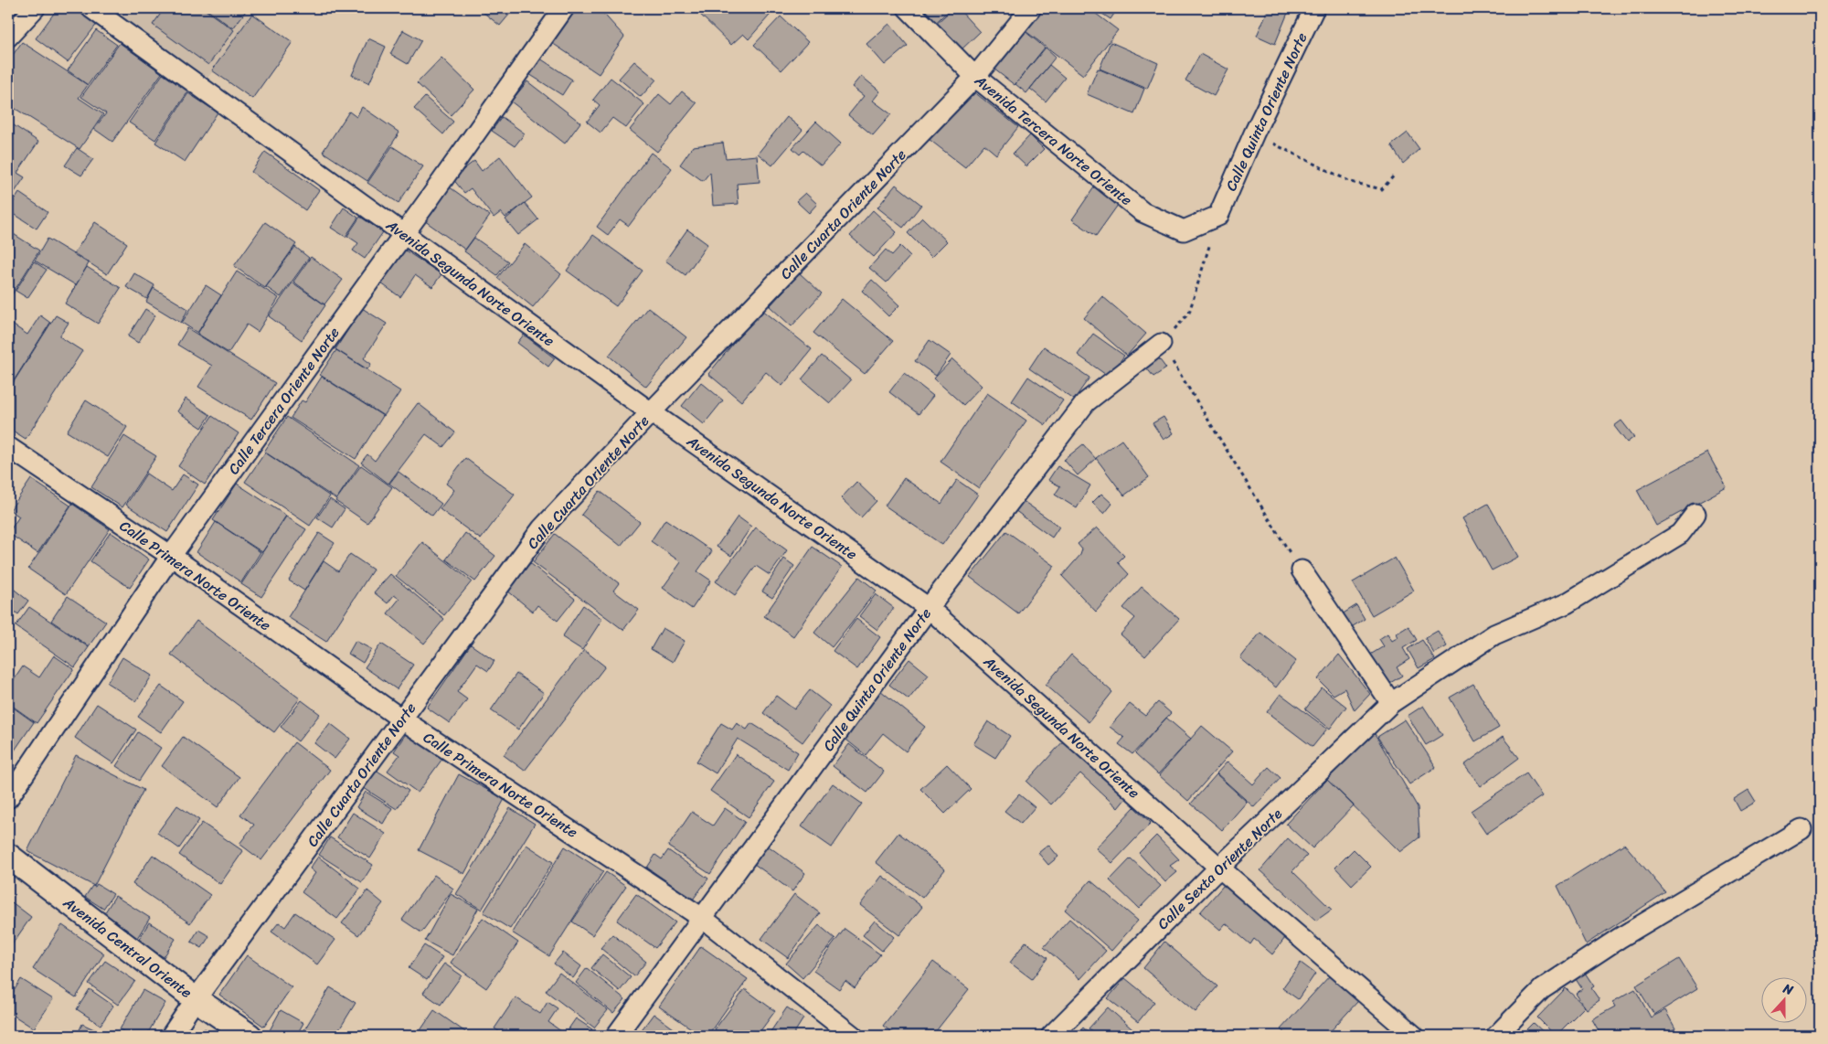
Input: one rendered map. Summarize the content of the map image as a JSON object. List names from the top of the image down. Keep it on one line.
{"streets":{"street":["Calle Quinta Oriente Norte","Avenida Tercera Norte Oriente","Calle Cuarta Oriente Norte","Avenida Segunda Norte Oriente","Calle Tercera Oriente Norte","Calle Primera Norte Oriente","Calle Sexta Oriente Norte","Avenida Central Oriente"]},"crossings":[["Calle Quinta Oriente Norte","Avenida Tercera Norte Oriente"],["Calle Quinta Oriente Norte","Avenida Segunda Norte Oriente"],["Calle Quinta Oriente Norte","Calle Primera Norte Oriente"],["Avenida Tercera Norte Oriente","Calle Cuarta Oriente Norte"],["Calle Cuarta Oriente Norte","Avenida Segunda Norte Oriente"],["Calle Cuarta Oriente Norte","Calle Primera Norte Oriente"],["Calle Cuarta Oriente Norte","Avenida Central Oriente"],["Avenida Segunda Norte Oriente","Calle Tercera Oriente Norte"],["Avenida Segunda Norte Oriente","Calle Sexta Oriente Norte"],["Calle Tercera Oriente Norte","Calle Primera Norte Oriente"]],"north":"top"}
